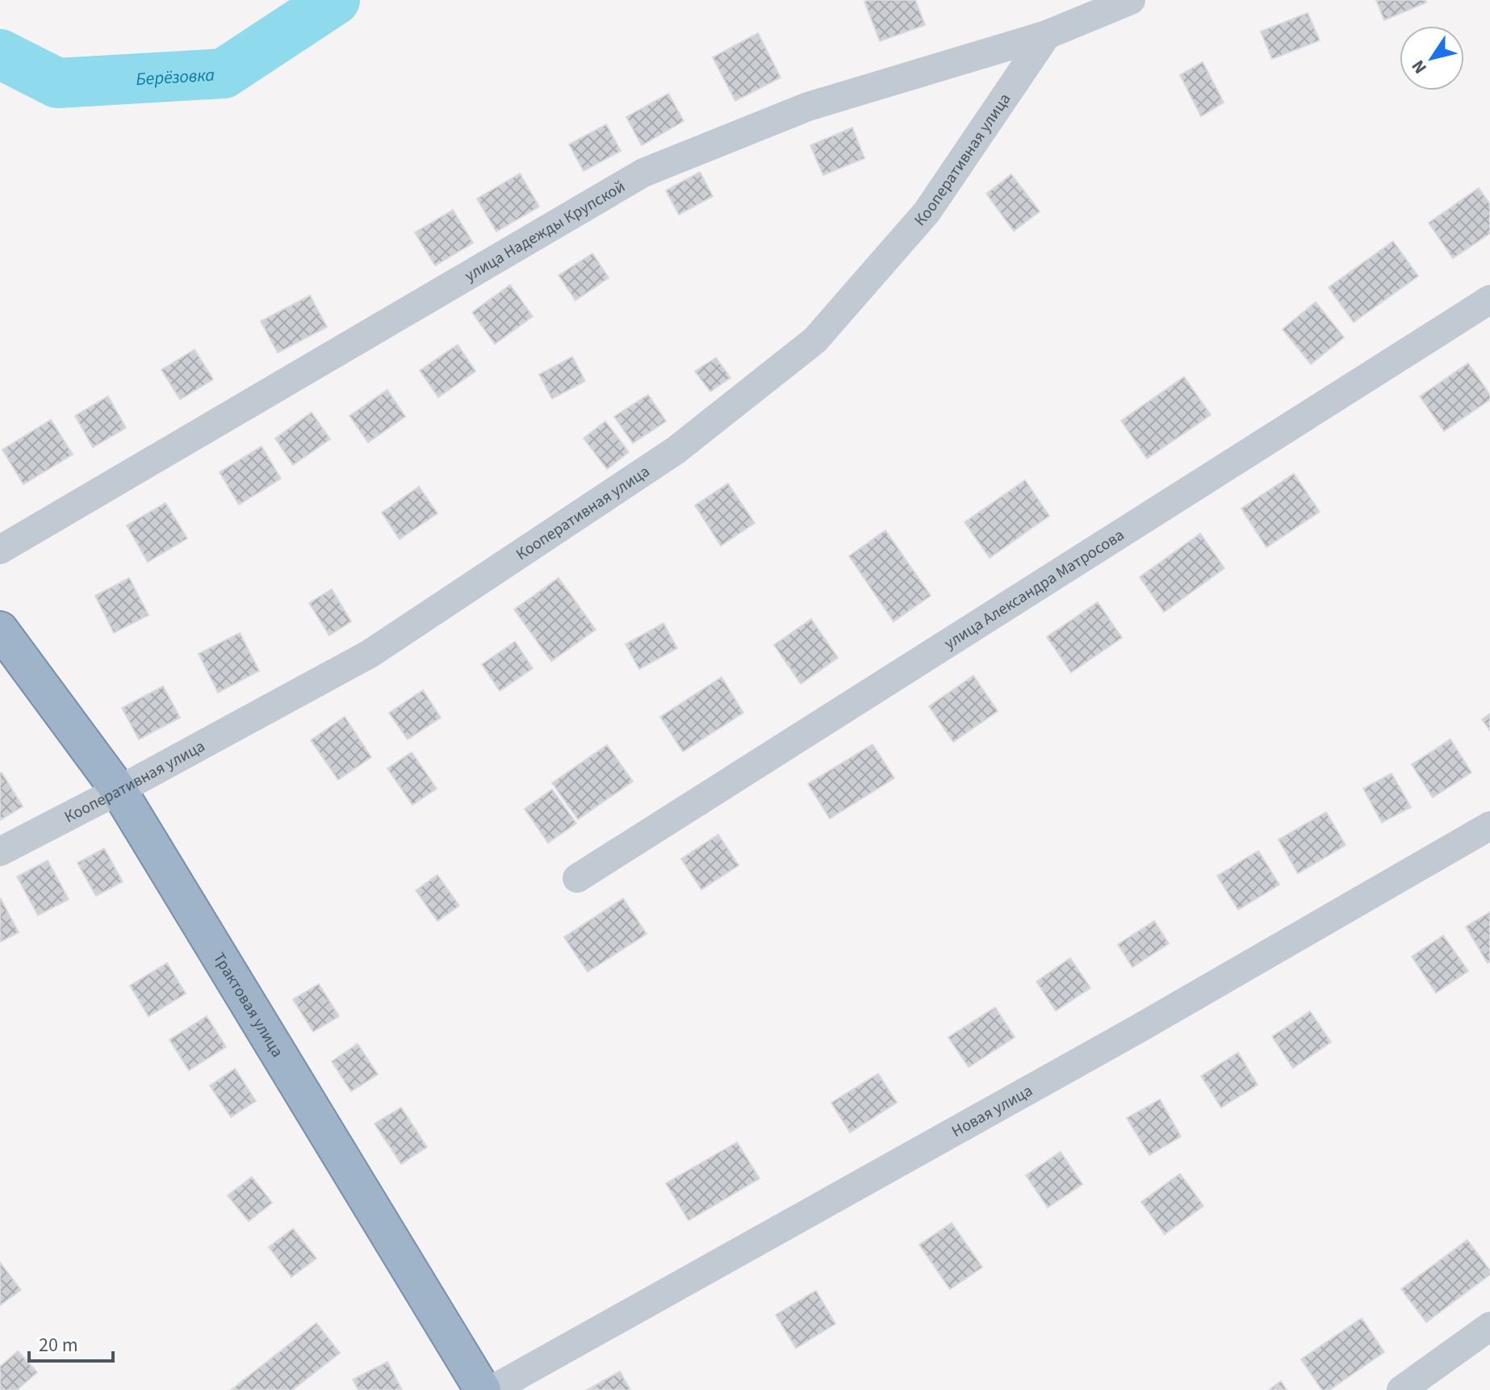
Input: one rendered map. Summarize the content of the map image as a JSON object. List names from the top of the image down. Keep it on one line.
{"streets":{"highway":["Трактовая улица"],"street":["Кооперативная улица","улица Надежды Крупской","улица Александра Матросова","Новая улица"]},"crossings":[["Кооперативная улица","улица Надежды Крупской"],["Кооперативная улица","Трактовая улица"]],"water":["Берёзовка"],"scale_bar":"20 m","north":"bottom left"}
